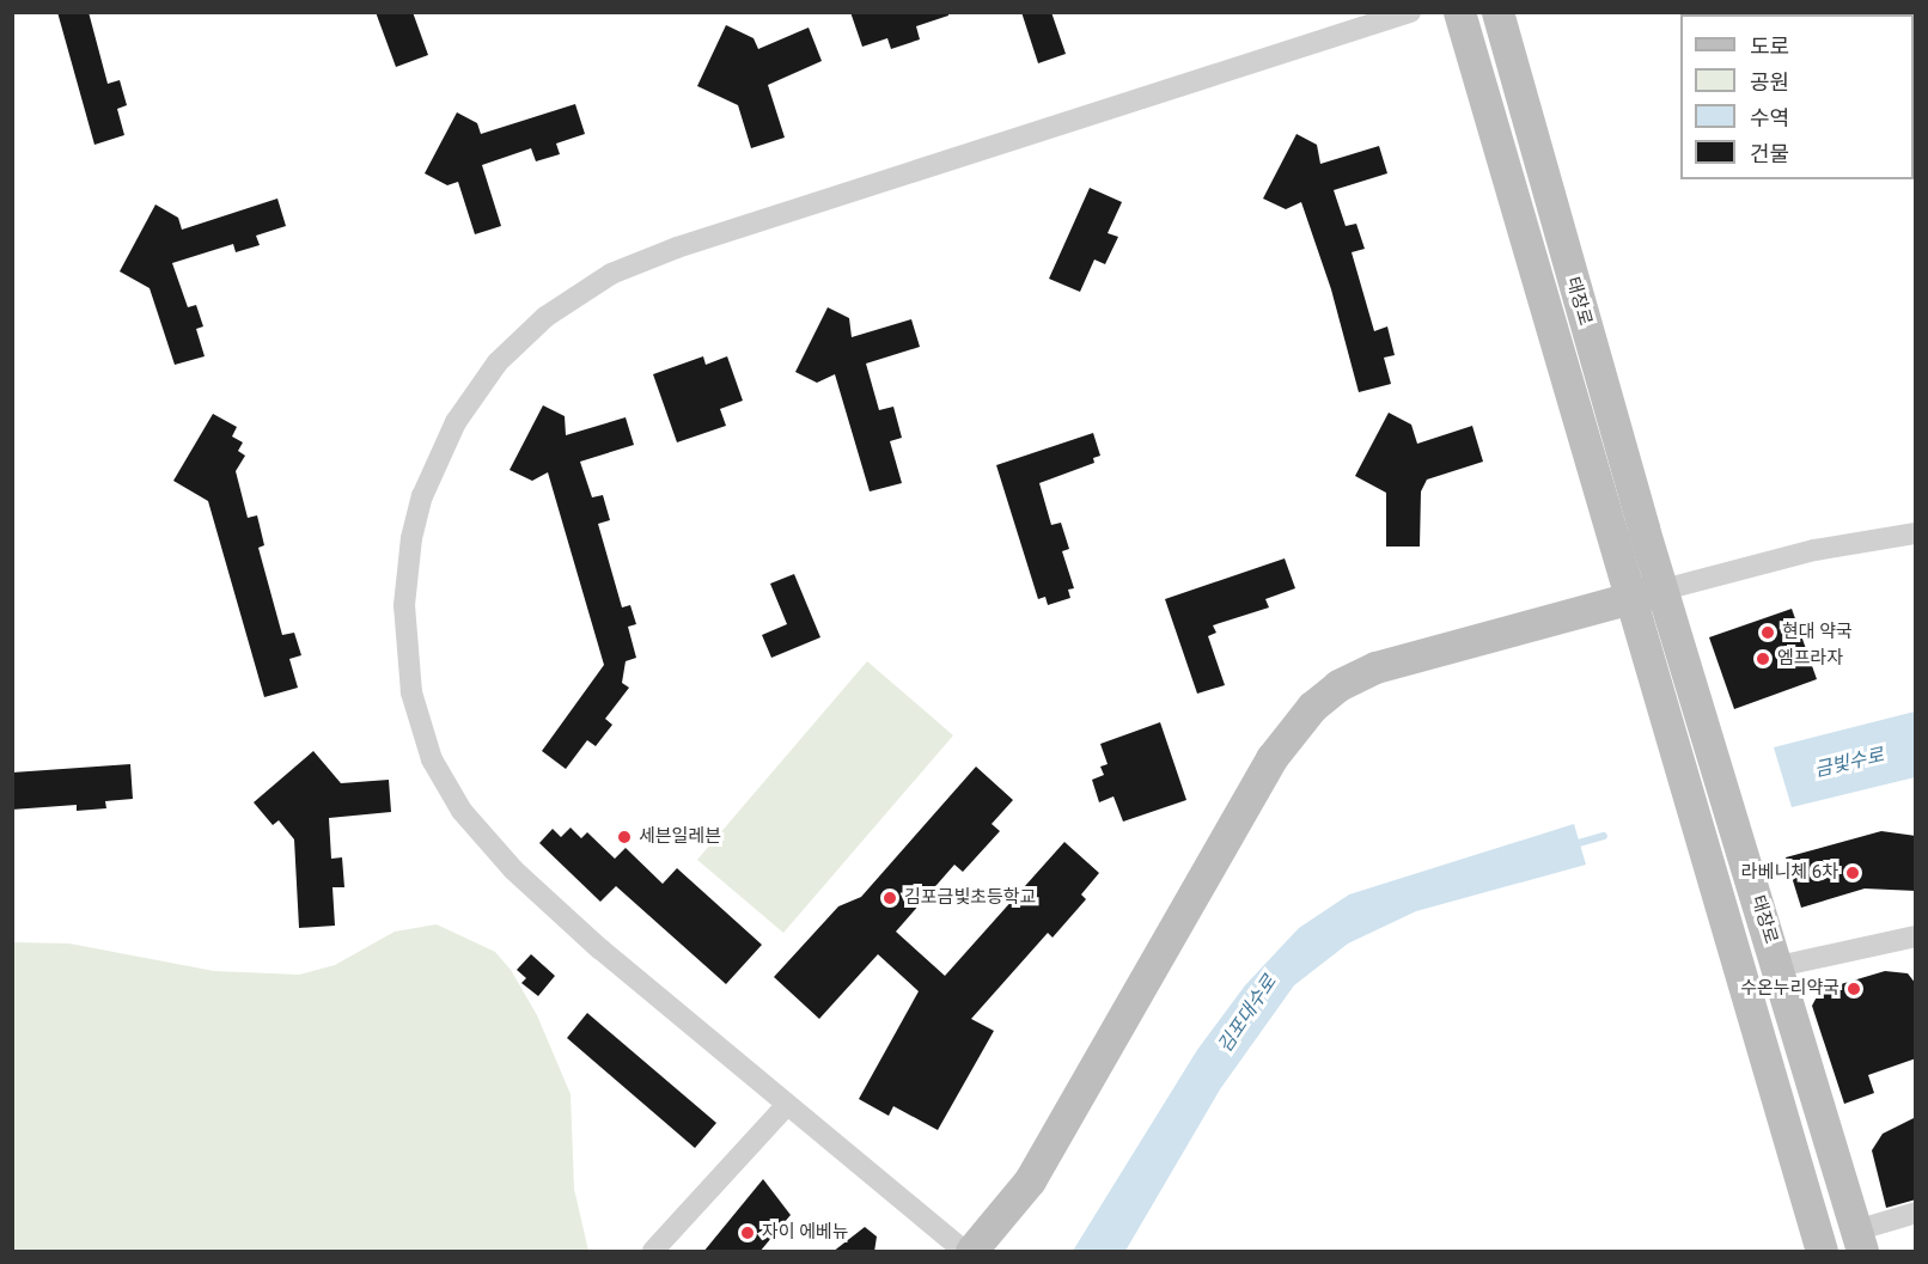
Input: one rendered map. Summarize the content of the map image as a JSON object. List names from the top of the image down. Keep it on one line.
{"streets":{"street":["태장로"]},"water":["금빛수로","김포대수로"],"places":["현대 약국","엠프라자","세븐일레븐","라베니체 6차","김포금빛초등학교","수온누리약국","자이 에베뉴"],"legend":["도로","공원","수역","건물"]}
